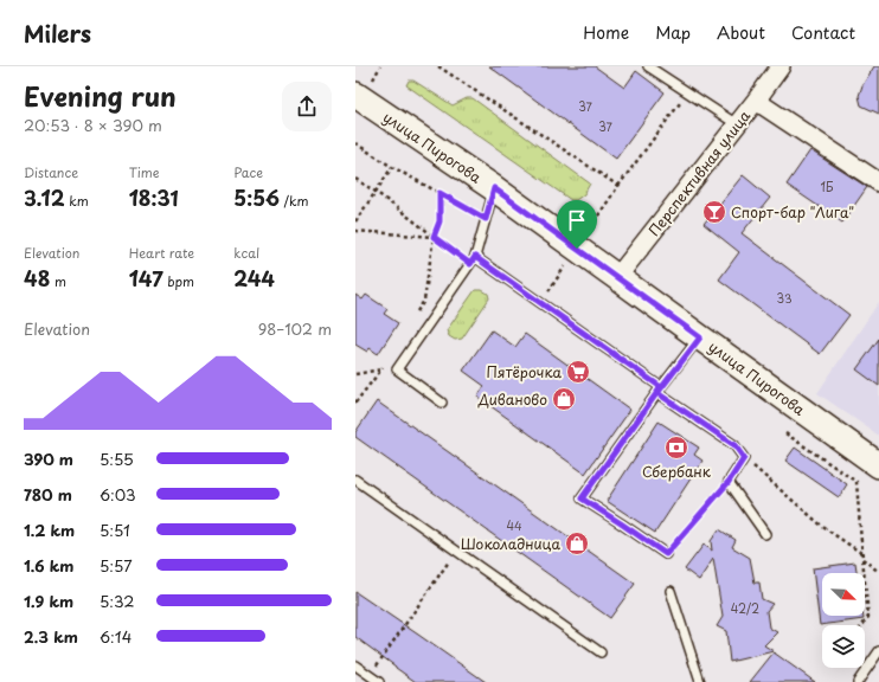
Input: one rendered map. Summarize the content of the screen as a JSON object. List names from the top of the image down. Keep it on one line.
{"streets":{"main road":["улица Пирогова"],"street":["Перспективная улица"]},"crossings":[["улица Пирогова","Перспективная улица"]],"places":{"bar":["Спорт-бар \"Лига\""],"supermarket":["Пятёрочка"],"shop":["Диваново","Шоколадница"],"bank":["Сбербанк"]},"house_numbers":["37","37","1Б","33","44","42/2"],"north":"bottom right","page":{"header":"Milers","nav":["Home","Map","About","Contact"],"heading":["Evening run","20:53 · 8 × 390 m"],"stats":[["Distance","3.12 km"],["Time","18:31"],["Pace","5:56 /km"],["Elevation","48 m"],["Heart rate","147 bpm"],["kcal","244"]],"chart":["Elevation","98–102 m"],"list":[{"name":"390 m","note":"5:55"},{"name":"780 m","note":"6:03"},{"name":"1.2 km","note":"5:51"},{"name":"1.6 km","note":"5:57"},{"name":"1.9 km","note":"5:32"},{"name":"2.3 km","note":"6:14"}]}}
